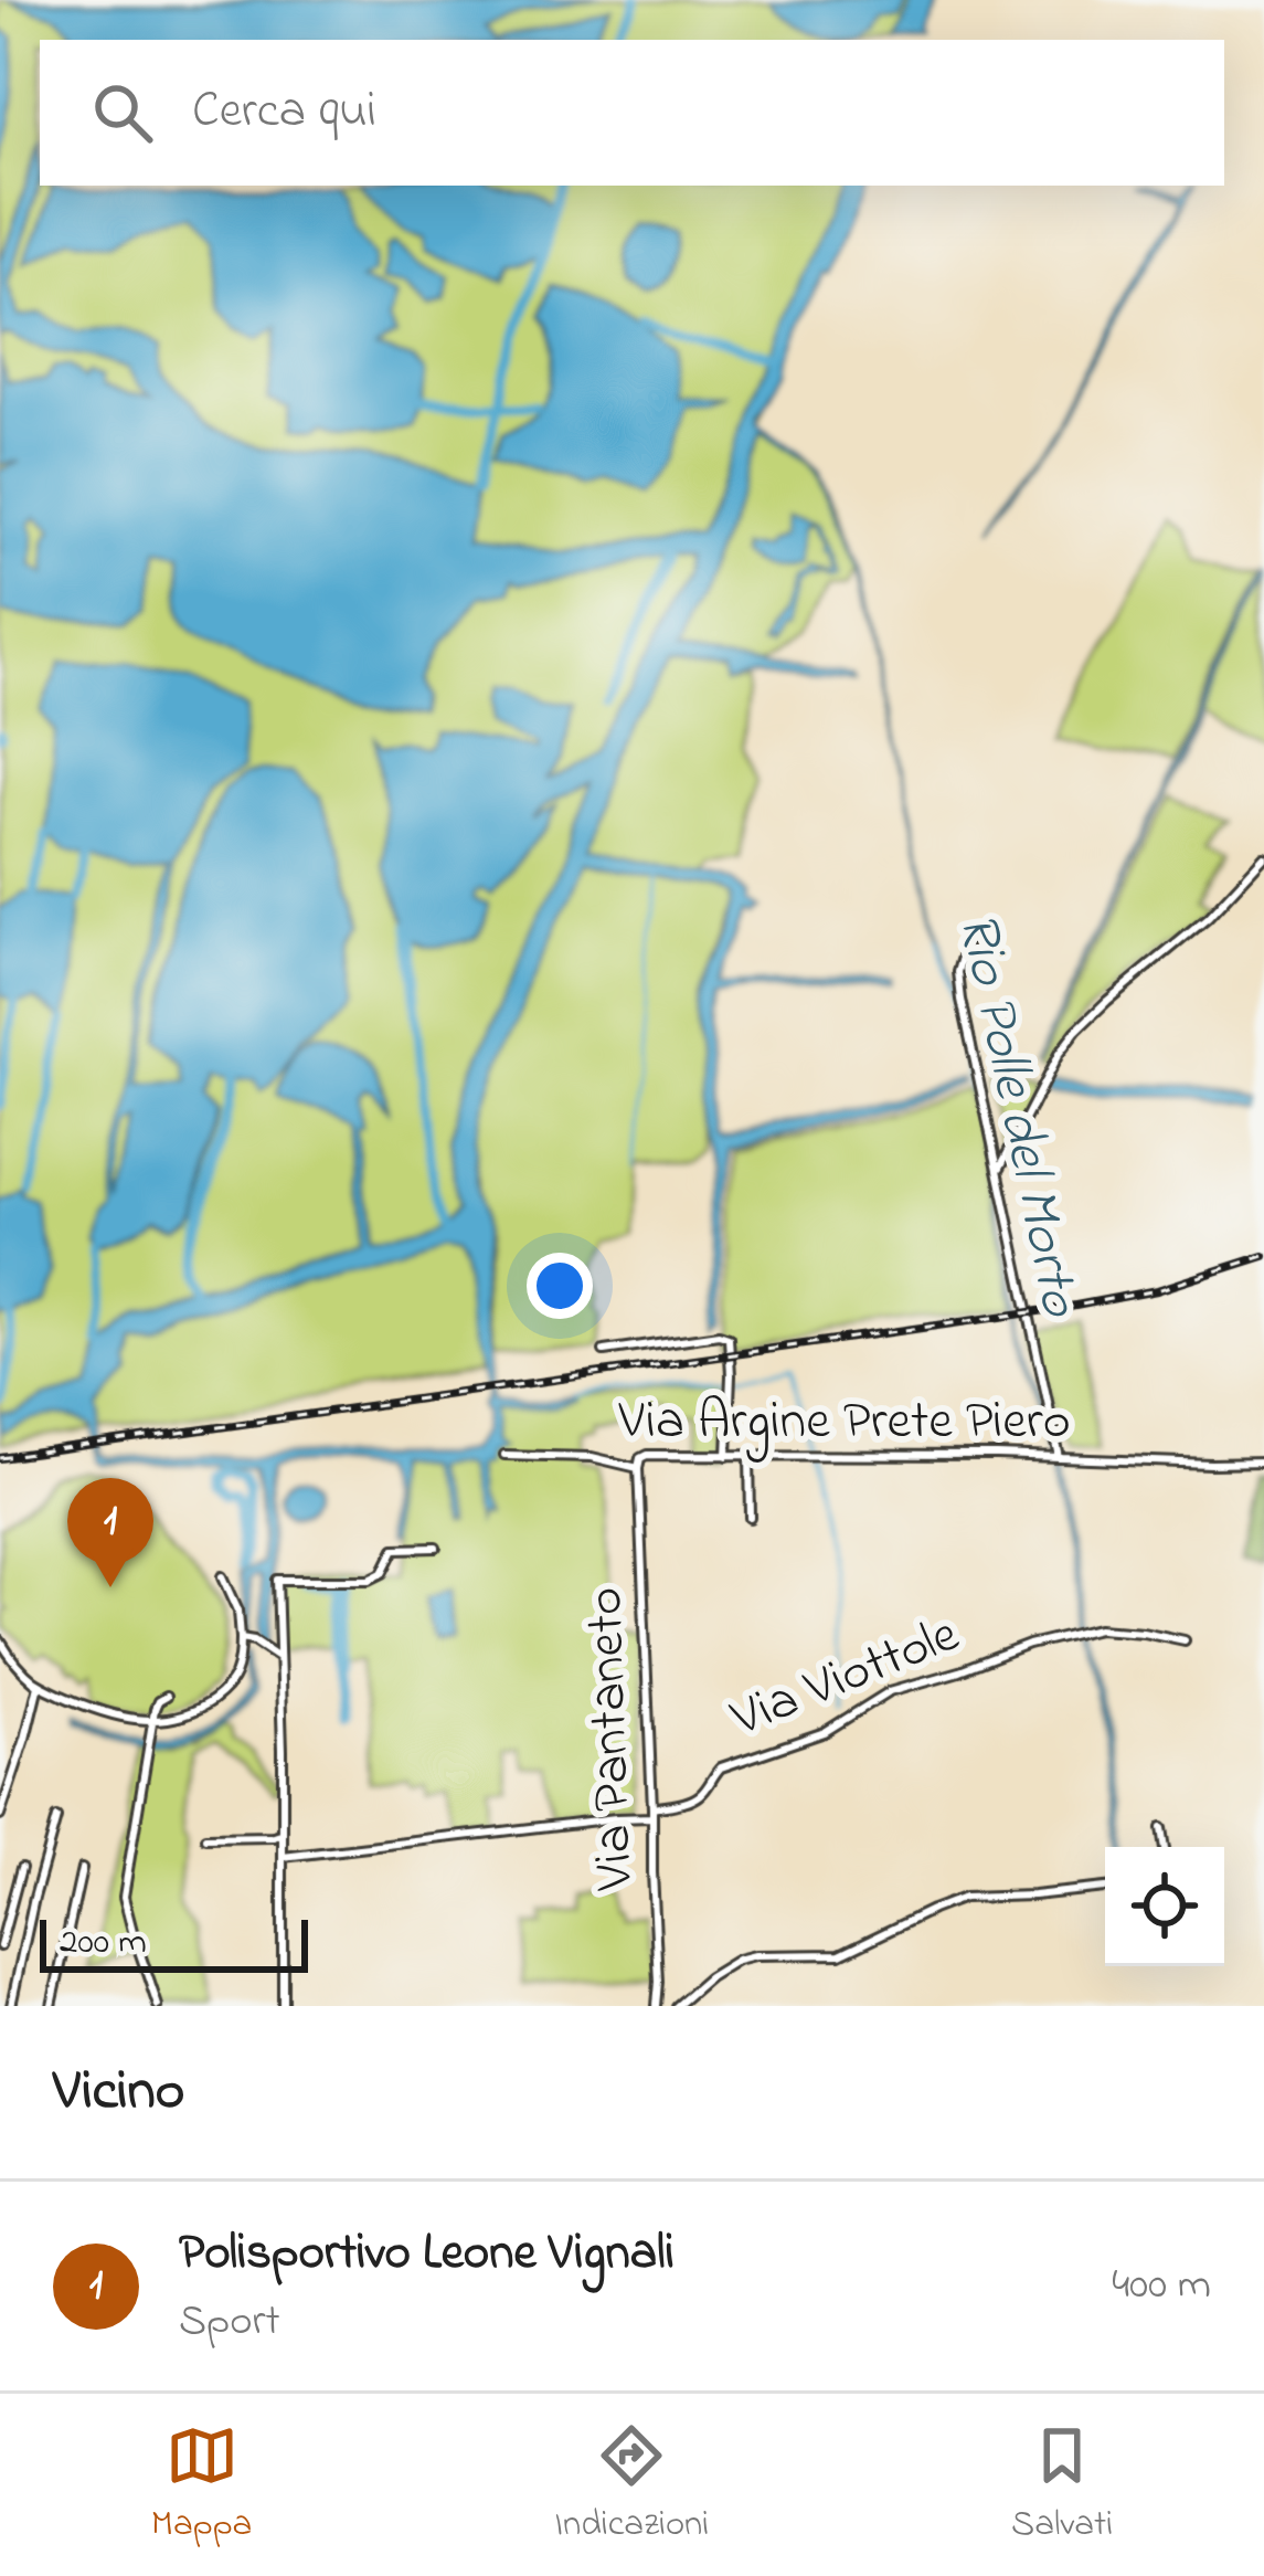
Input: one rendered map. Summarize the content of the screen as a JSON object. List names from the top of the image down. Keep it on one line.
{"streets":{"street":["Via Argine Prete Piero","Via Viottole","Via Pantaneto"]},"crossings":[["Via Argine Prete Piero","Via Pantaneto"],["Via Viottole","Via Pantaneto"]],"water":["Rio Polle del Morto"],"scale_bar":"200 m","page":{"search":"Cerca qui","pins":"1","scale":"200 m","heading":"Vicino","list":[{"mark":"1","name":"Polisportivo Leone Vignali","note":"Sport","value":"400 m"}],"nav":["Mappa","Indicazioni","Salvati"]}}
